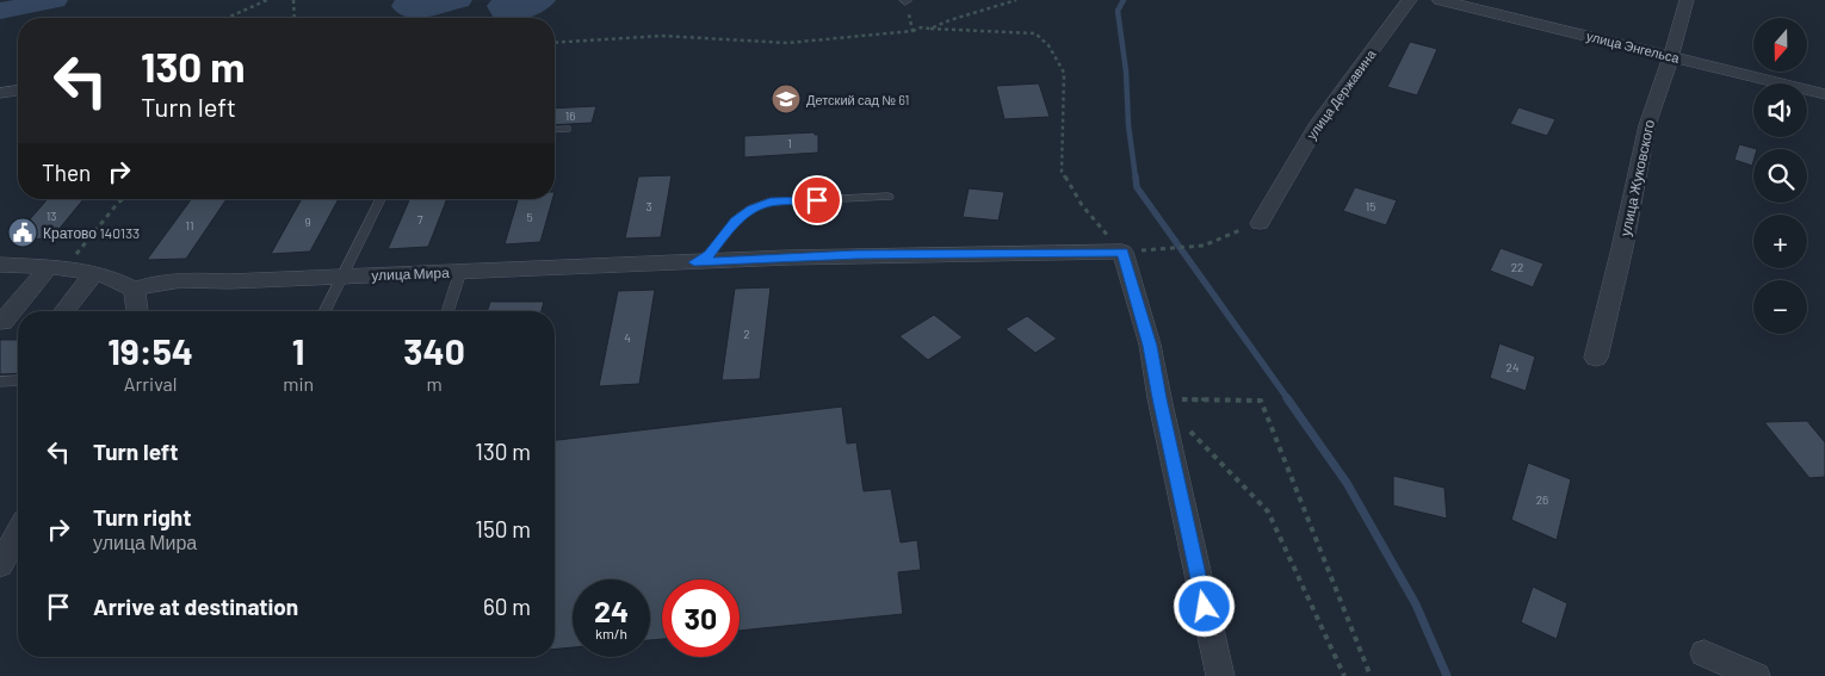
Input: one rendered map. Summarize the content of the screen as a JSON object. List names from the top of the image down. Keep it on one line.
{"streets":{"street":["улица Энгельса","улица Державина","улица Жуковского","улица Мира"]},"crossings":[["улица Энгельса","улица Жуковского"]],"places":{"school or university":["Детский сад № 61"],"public building":["Кратово 140133"]},"house_numbers":["16","1","3","15","13","5","7","9","11","22","2","4","24","26"],"north":"bottom","page":{"map_buttons":["+","−"],"turn":["130 m","Turn left"],"then":"Then","eta":["19:54","Arrival","1","min","340","m"],"list":[{"name":"Turn left","value":"130 m"},{"name":"Turn right","note":"улица Мира","value":"150 m"},{"name":"Arrive at destination","value":"60 m"}],"speed":"24 km/h","limit":"30"}}
